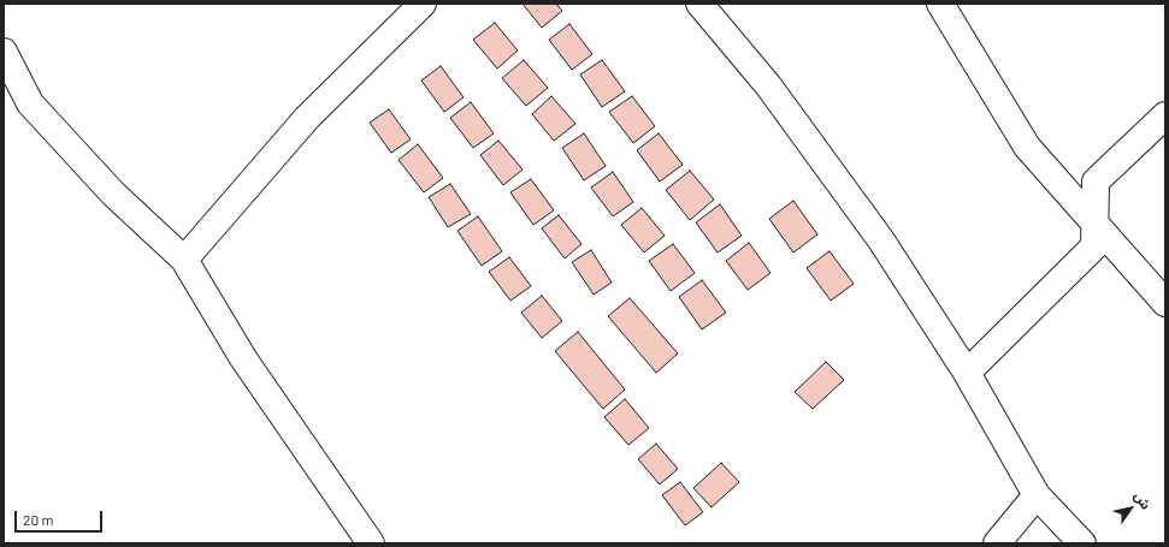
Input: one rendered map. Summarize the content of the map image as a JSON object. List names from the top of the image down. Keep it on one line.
{"scale_bar":"20 m","north":"top right"}
